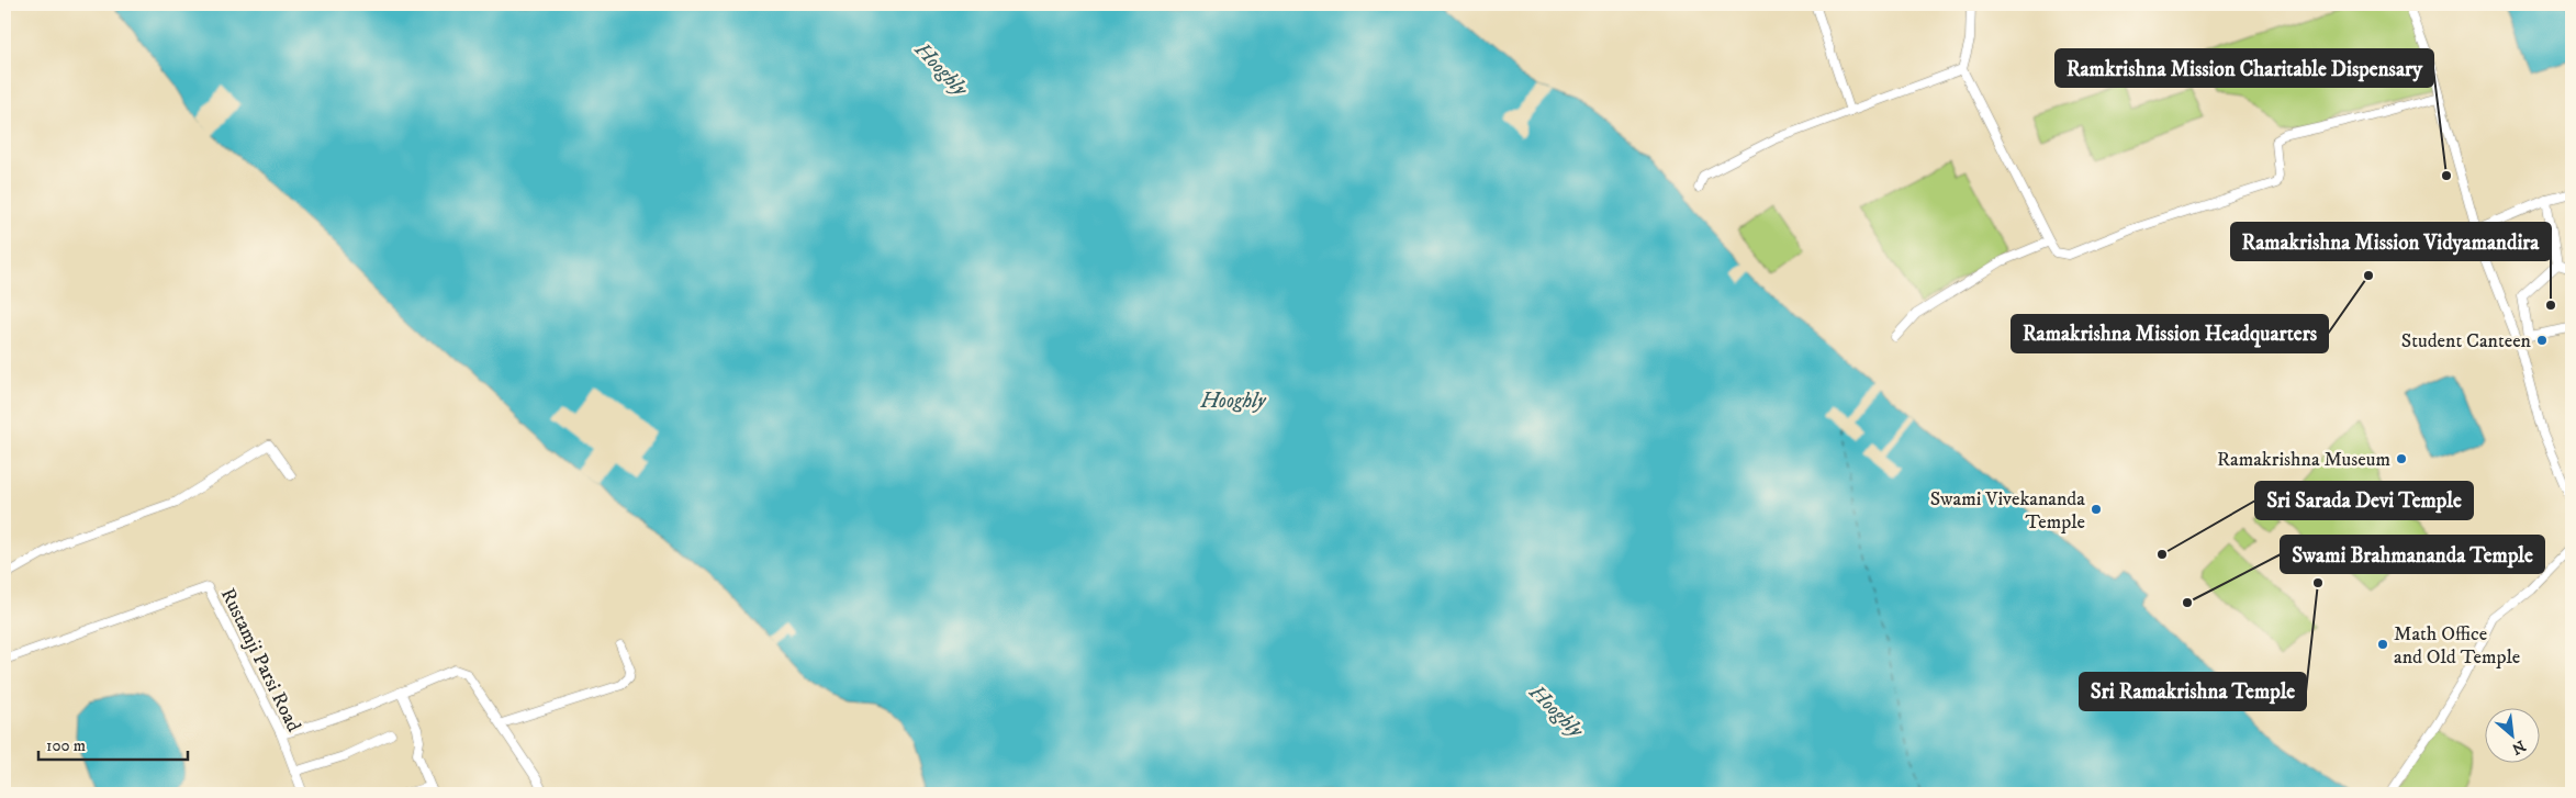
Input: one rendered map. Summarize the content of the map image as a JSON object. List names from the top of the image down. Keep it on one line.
{"streets":{"street":["Rustamji Parsi Road"]},"water":["Hooghly"],"places":["Ramkrishna Mission Charitable Dispensary","Ramakrishna Mission Headquarters","Ramakrishna Mission Vidyamandira","Student Canteen","Ramakrishna Museum","Swami Vivekananda Temple","Sri Sarada Devi Temple","Sri Ramakrishna Temple","Swami Brahmananda Temple","Math Office and Old Temple"],"scale_bar":"100 m","north":"bottom right"}
